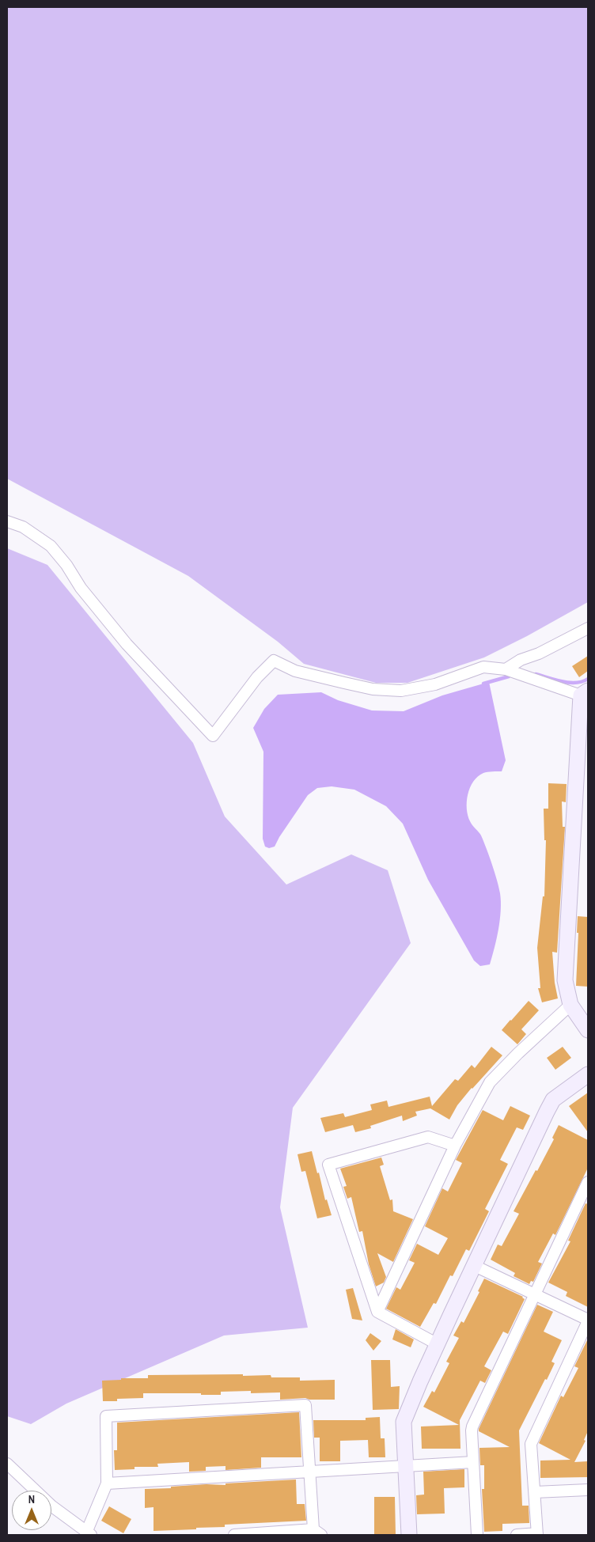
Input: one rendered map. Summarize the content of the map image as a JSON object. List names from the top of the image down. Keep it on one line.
{"north":"top"}
